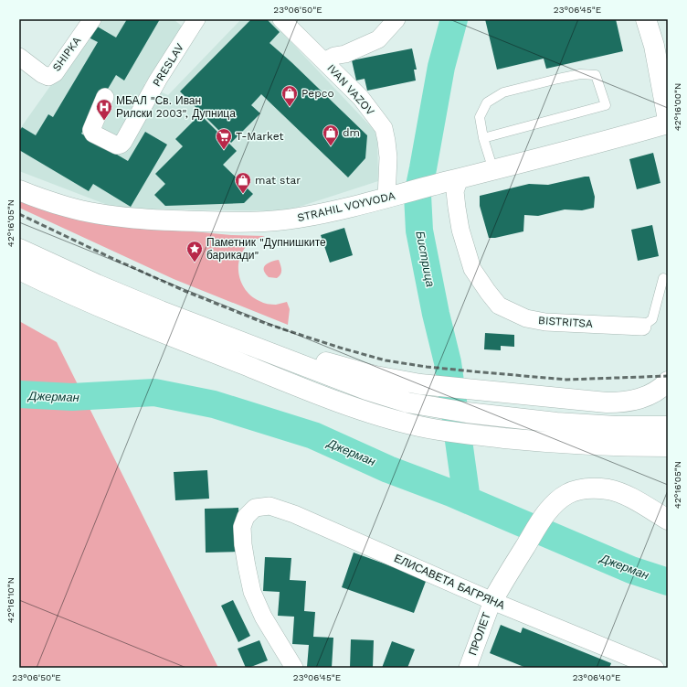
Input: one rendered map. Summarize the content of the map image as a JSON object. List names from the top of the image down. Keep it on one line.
{"streets":{"main road":["STRAHIL VOYVODA"],"street":["SHIPKA","PRESLAV","IVAN VAZOV","BISTRITSA","ЕЛИСАВЕТА БАГРЯНА","ПРОЛЕТ"]},"crossings":[["IVAN VAZOV","STRAHIL VOYVODA"],["STRAHIL VOYVODA","BISTRITSA"],["ЕЛИСАВЕТА БАГРЯНА","ПРОЛЕТ"]],"water":["Бистрица","Джерман"],"places":{"shop":["Pepco","dm","mat star"],"hospital":["МБАЛ \"Св. Иван Рилски 2003\", Дупница"],"supermarket":["T-Market"],"place":["Паметник \"Дупнишките барикади\""]},"coordinates":["23°06'50\"E","23°06'45\"E","42°16'00\"N","42°16'05\"N","42°16'10\"N","23°06'40\"E"]}
